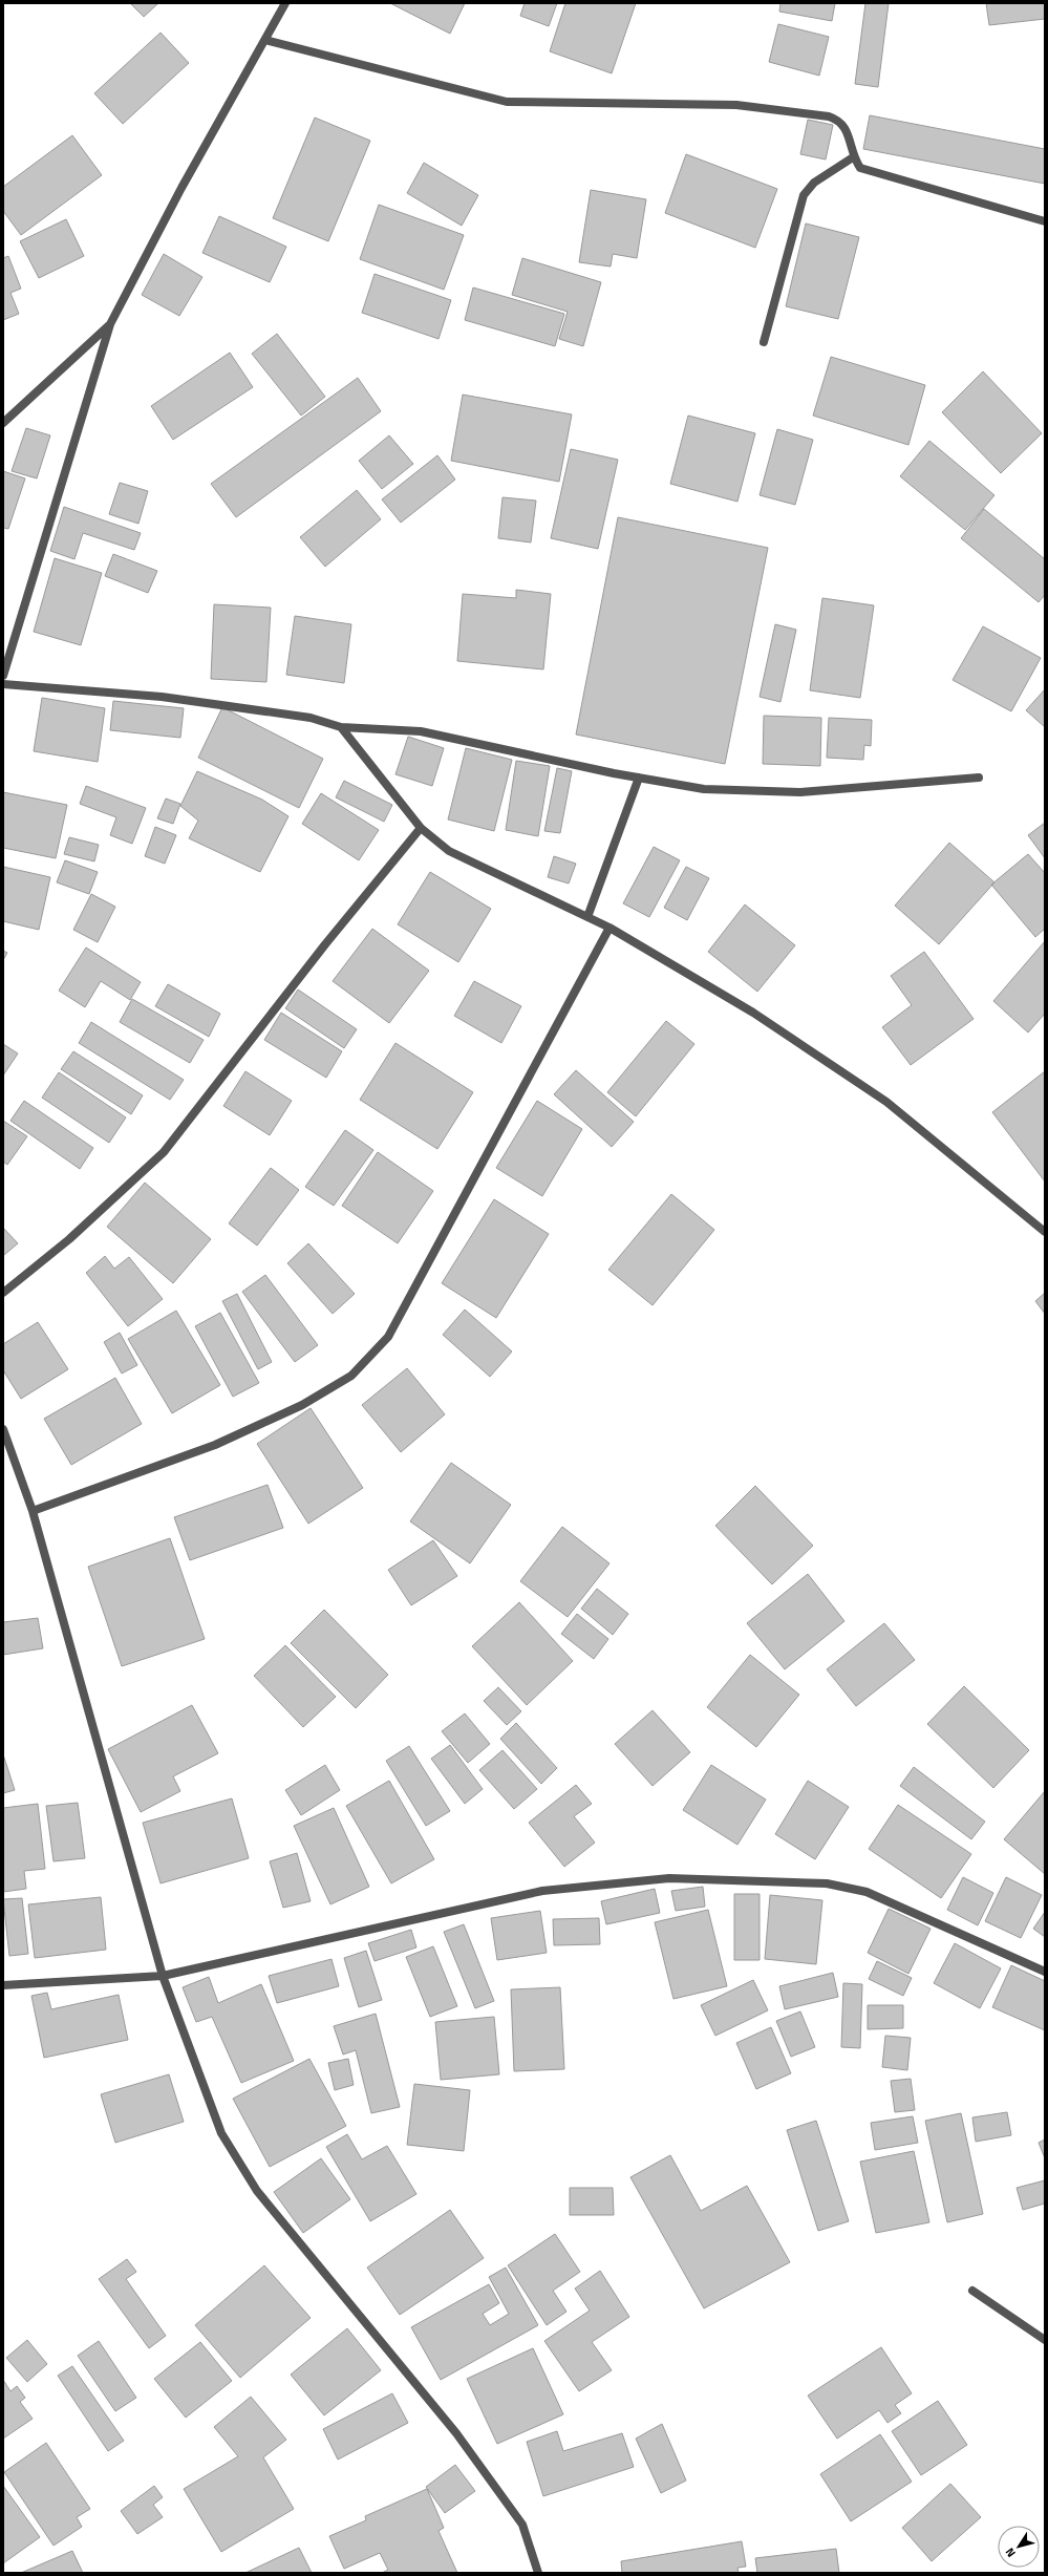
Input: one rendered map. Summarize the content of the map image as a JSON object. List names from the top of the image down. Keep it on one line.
{"north":"bottom left"}
